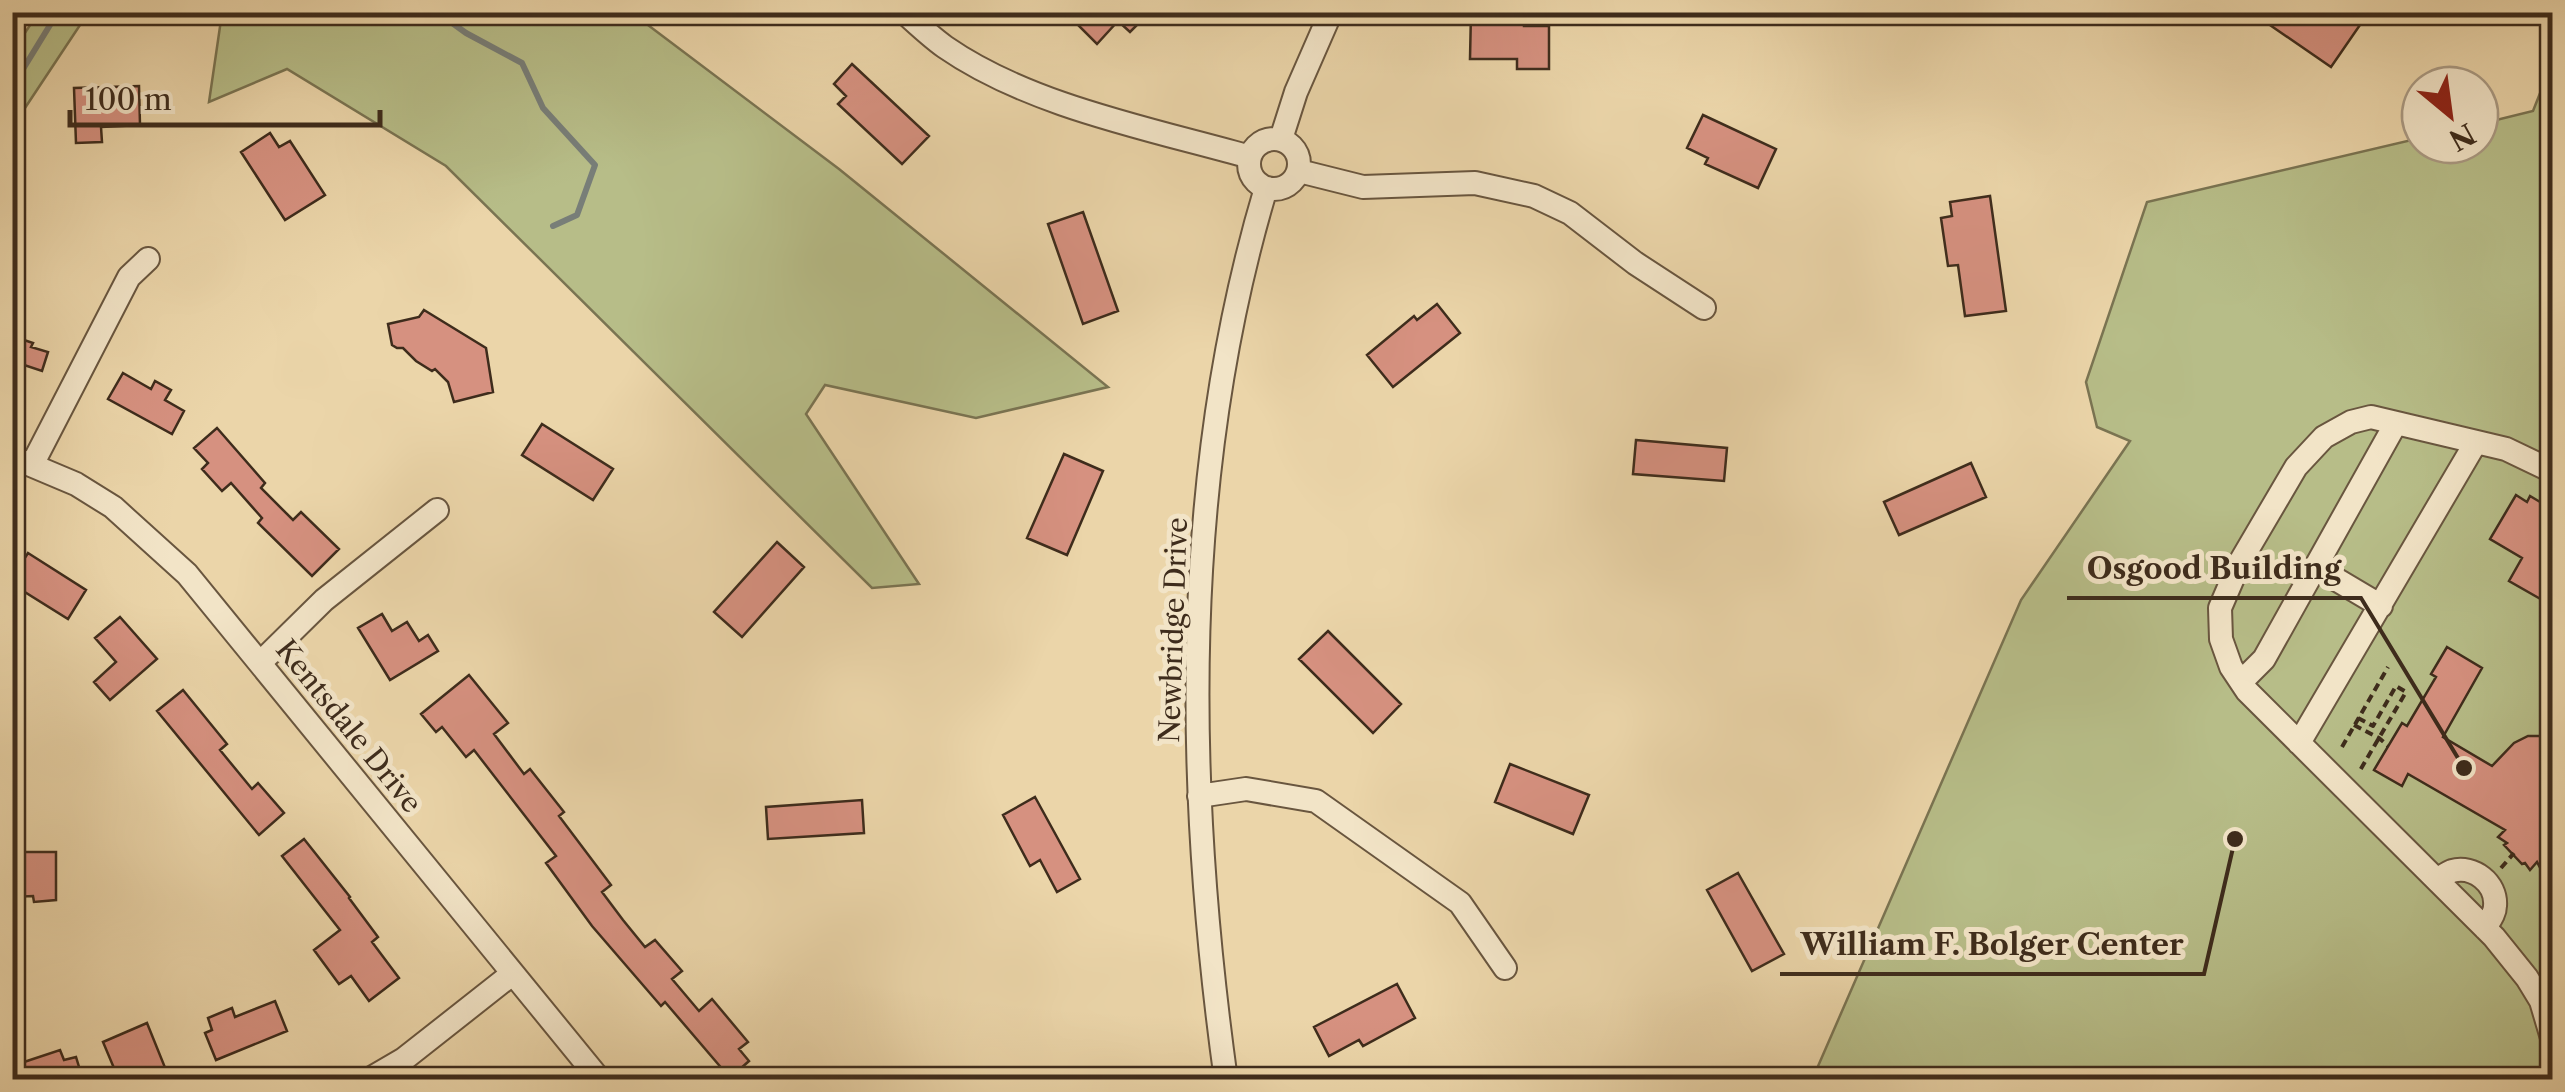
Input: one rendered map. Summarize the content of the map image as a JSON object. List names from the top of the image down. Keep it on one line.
{"streets":{"street":["Newbridge Drive","Kentsdale Drive"]},"places":["Osgood Building","William F. Bolger Center"],"scale_bar":"100 m","north":"bottom right"}
